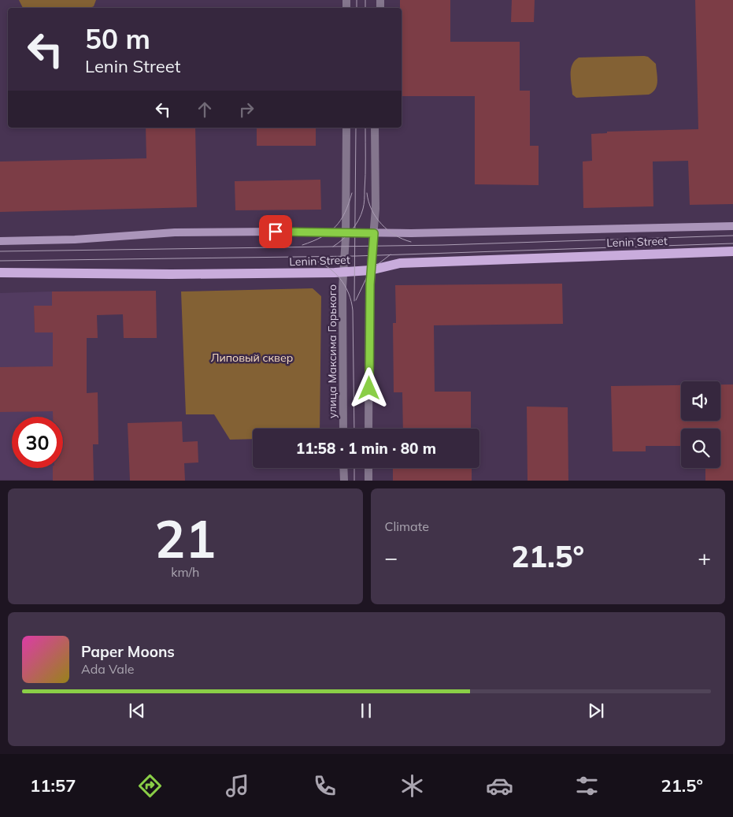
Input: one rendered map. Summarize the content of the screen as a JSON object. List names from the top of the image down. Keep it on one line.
{"streets":{"main road":["Lenin Street"],"street":["улица Максима Горького"]},"crossings":[["Lenin Street","улица Максима Горького"]],"parks":["Липовый сквер"],"page":{"turn":["50 m","Lenin Street"],"limit":"30","trip":"11:58 · 1 min · 80 m","tile":[["21","km/h"],"Climate"],"heat":["−","21.5°","+"],"song":["Paper Moons","Ada Vale"],"tabs":["11:57","21.5°"]}}
